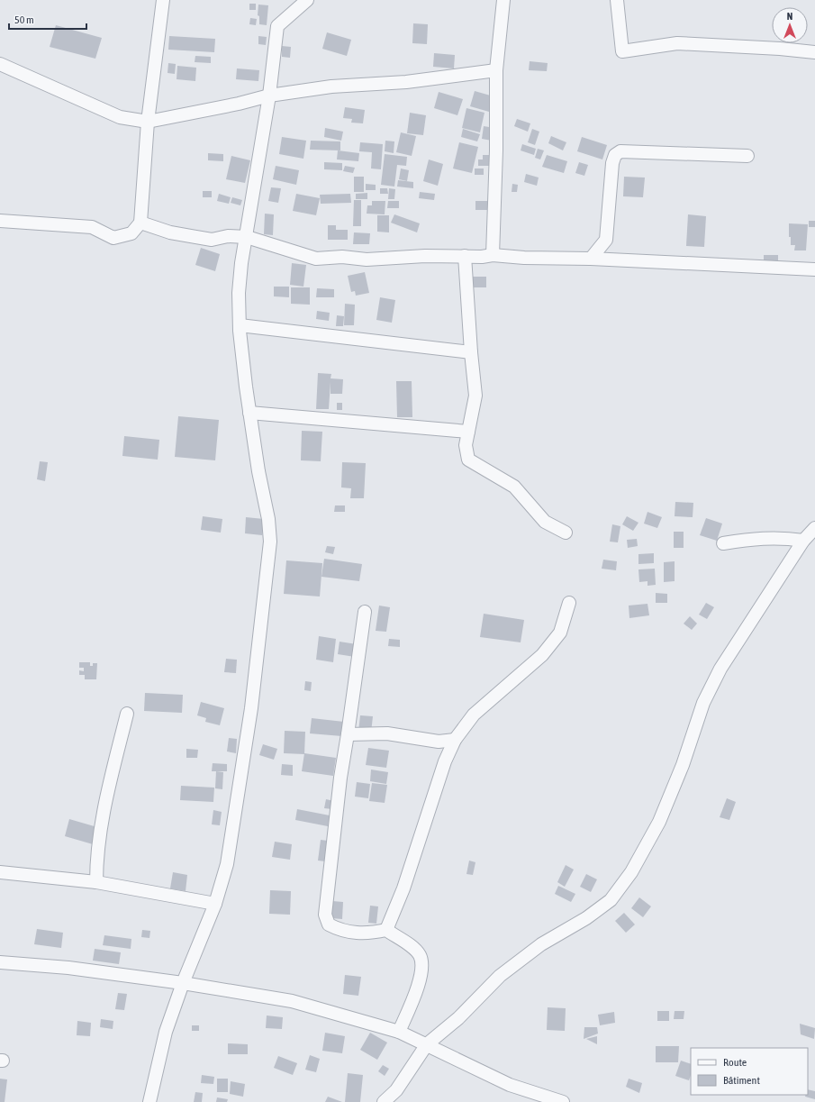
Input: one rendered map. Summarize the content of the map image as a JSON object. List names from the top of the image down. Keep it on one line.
{"legend":["Route","Bâtiment"],"scale_bar":"50 m","north":"top"}
